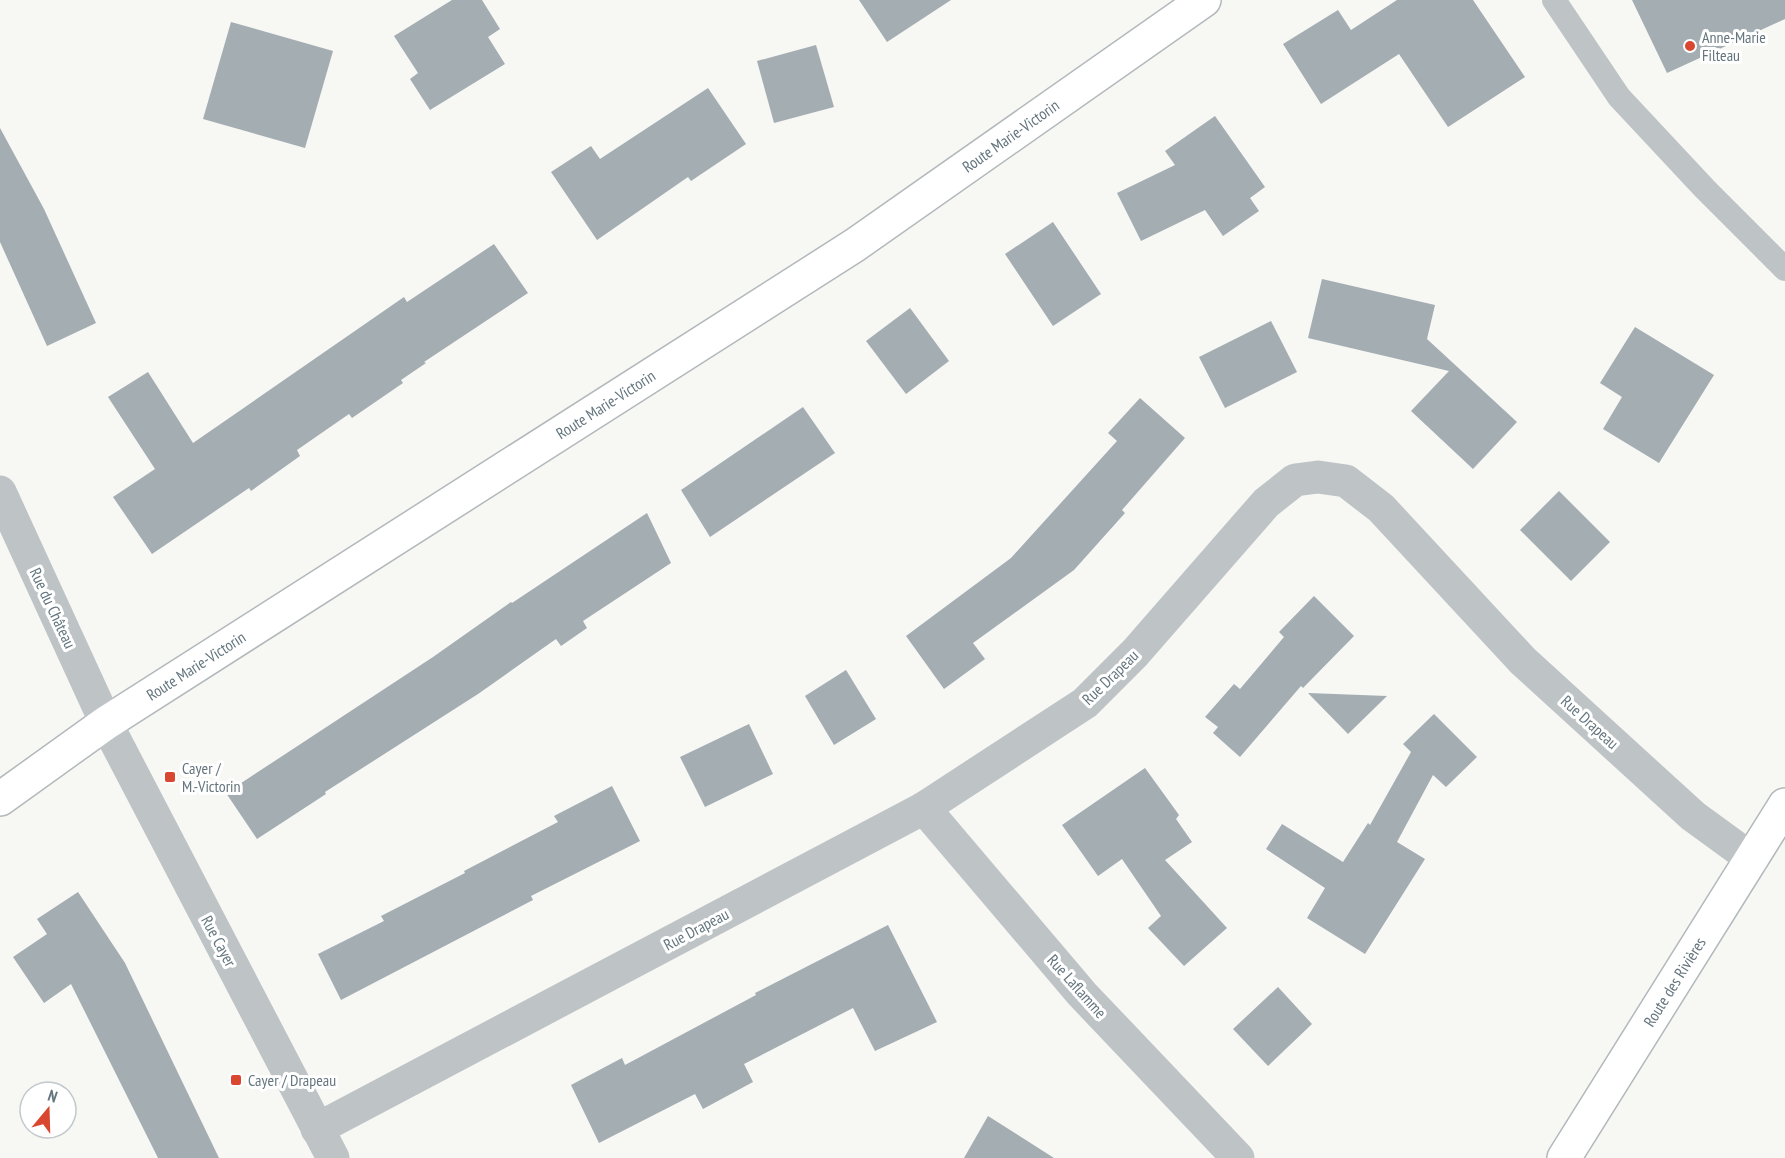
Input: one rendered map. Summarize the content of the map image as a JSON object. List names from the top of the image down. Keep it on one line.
{"streets":{"main road":["Route Marie-Victorin","Route des Rivières"],"street":["Rue du Château","Rue Drapeau","Rue Cayer","Rue Laflamme"]},"crossings":[["Route Marie-Victorin","Rue du Château"],["Route Marie-Victorin","Rue Cayer"],["Rue du Château","Rue Cayer"],["Rue Drapeau","Rue Cayer"],["Rue Drapeau","Route des Rivières"],["Rue Drapeau","Rue Laflamme"]],"places":{"other":["Anne-Marie Filteau"],"transit":["Cayer / M.-Victorin","Cayer / Drapeau"]},"north":"top"}
